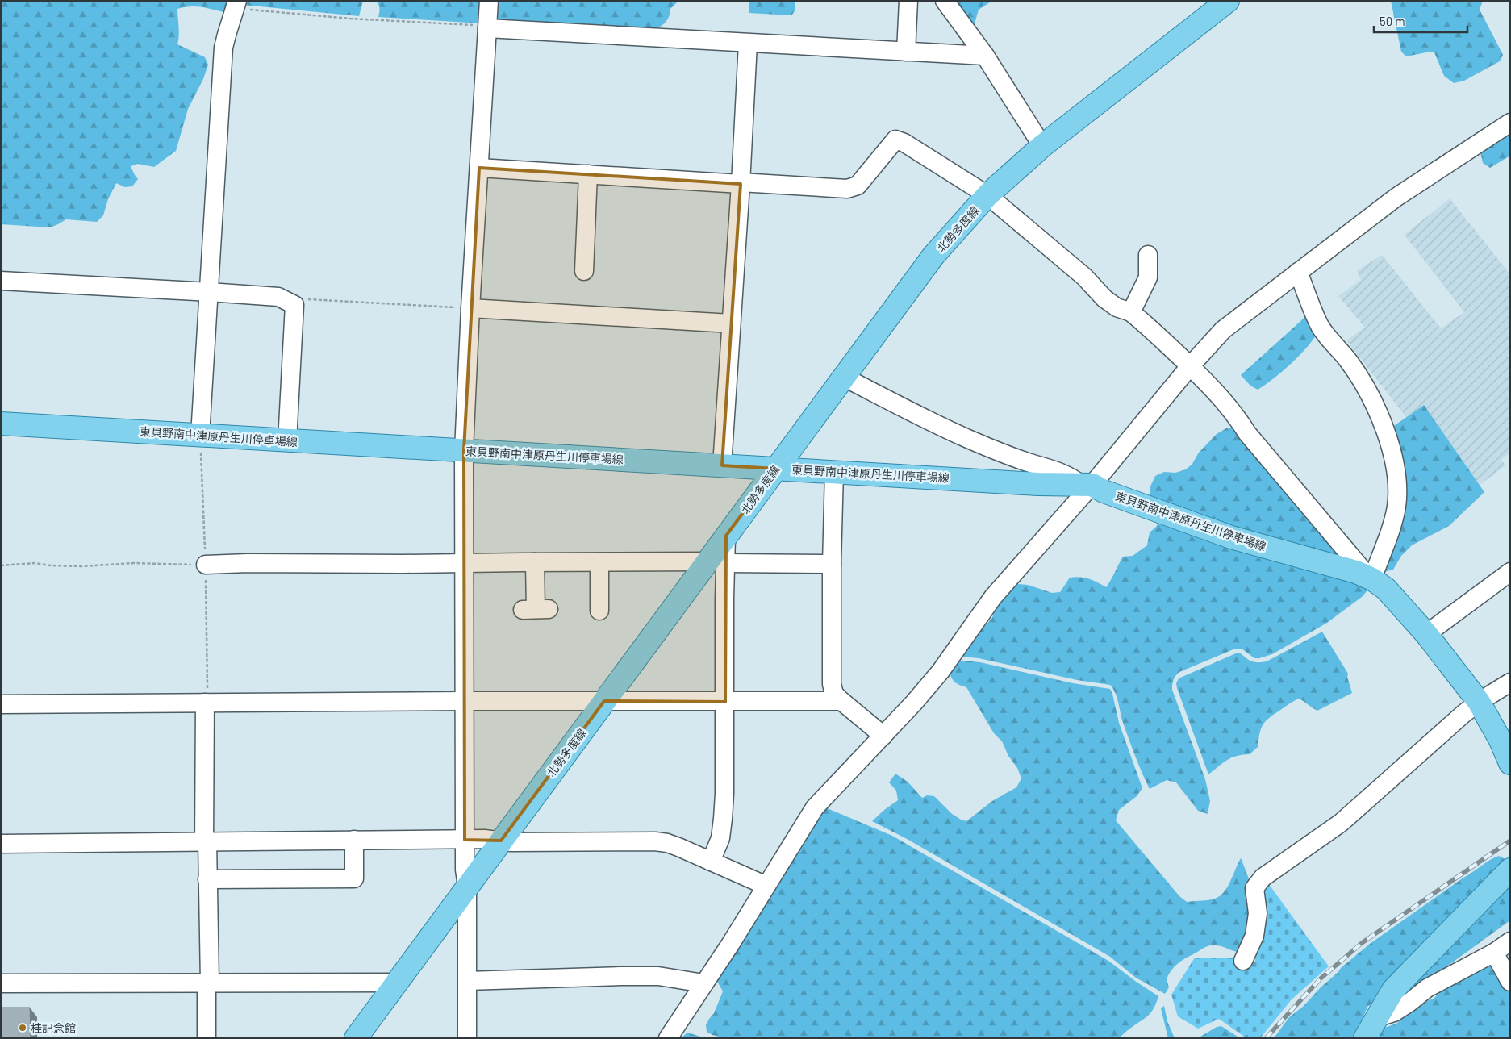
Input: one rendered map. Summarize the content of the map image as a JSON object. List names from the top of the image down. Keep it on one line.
{"streets":{"main road":["北勢多度線","東貝野南中津原丹生川停車場線"]},"crossings":[["北勢多度線","東貝野南中津原丹生川停車場線"]],"places":["桂記念館"],"scale_bar":"50 m"}
